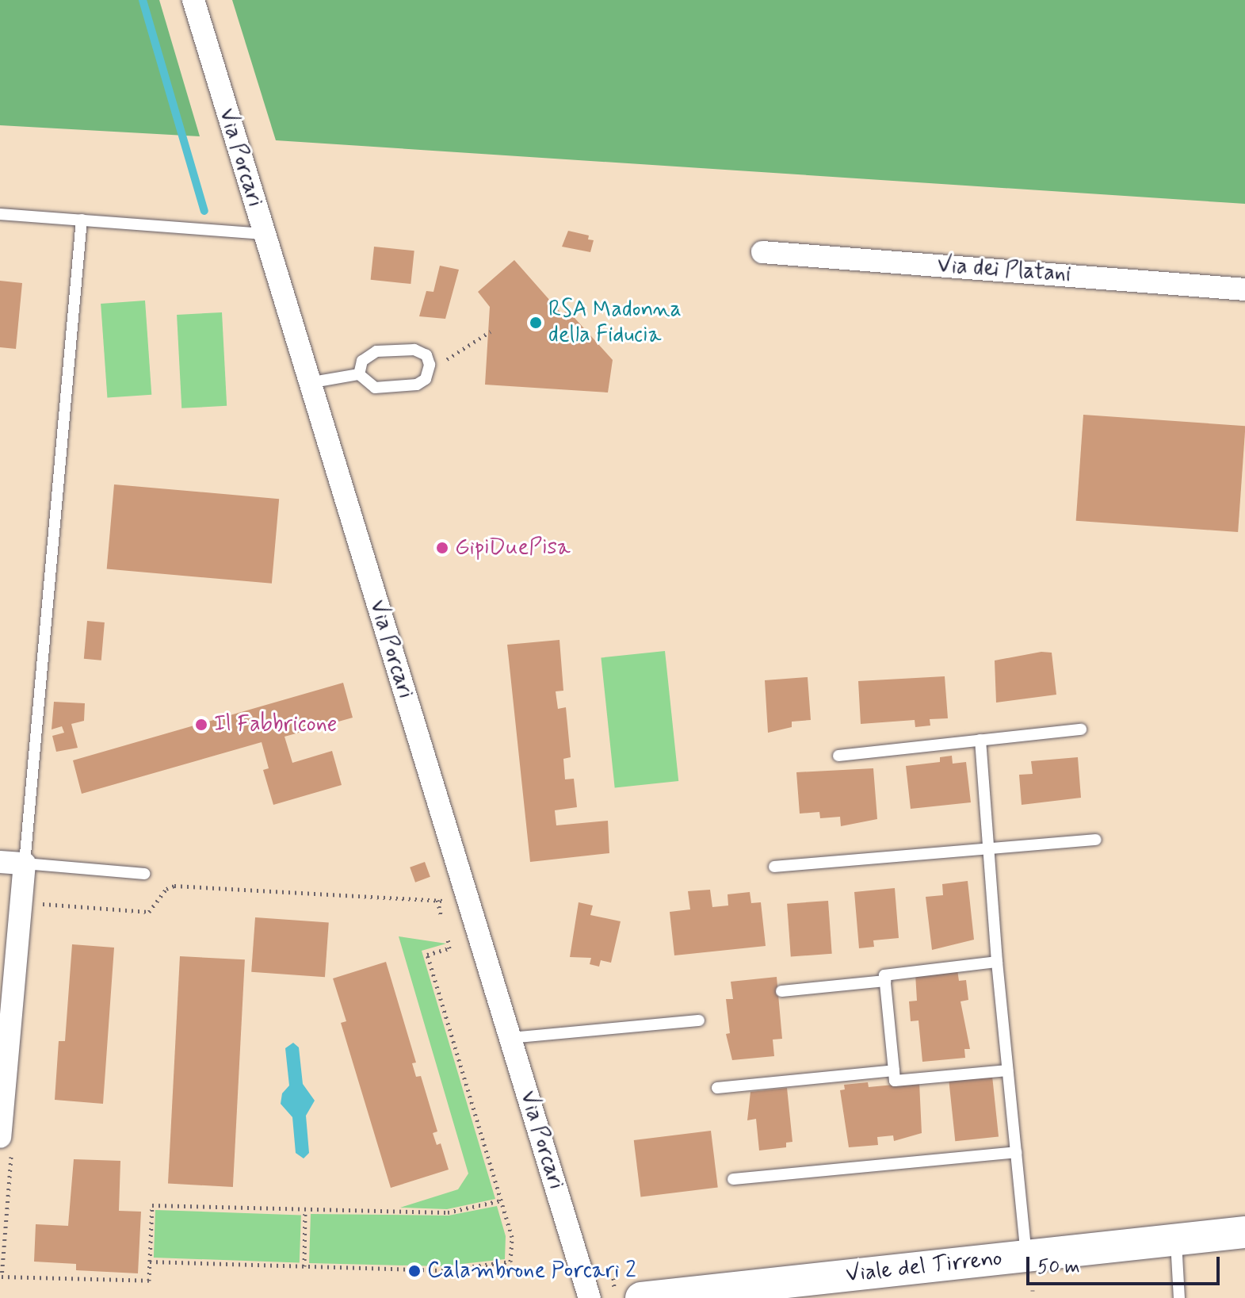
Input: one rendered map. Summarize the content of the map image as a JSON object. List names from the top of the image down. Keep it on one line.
{"streets":{"main road":["Viale del Tirreno"],"street":["Via Porcari","Via dei Platani"]},"places":["RSA Madonna della Fiducia","GipiDuePisa","Il Fabbricone","Calambrone Porcari 2"],"scale_bar":"50 m"}
